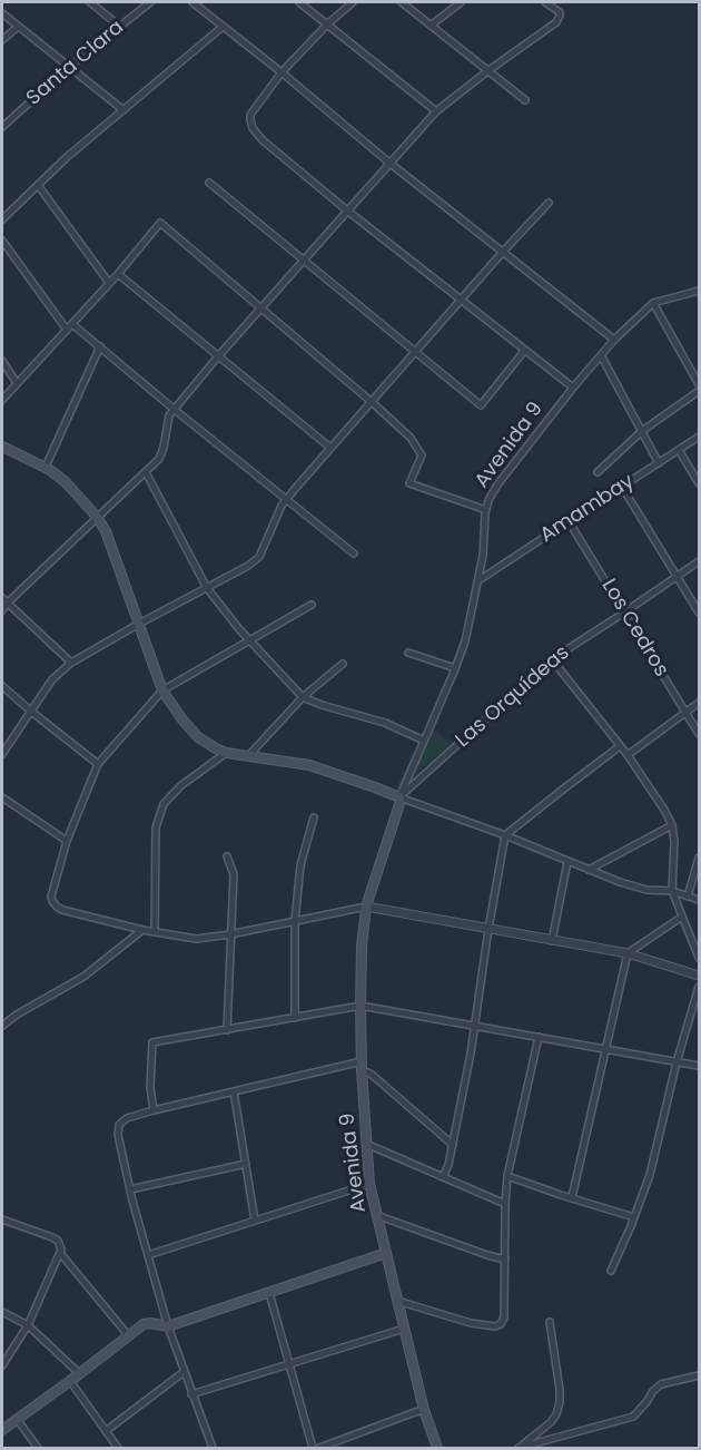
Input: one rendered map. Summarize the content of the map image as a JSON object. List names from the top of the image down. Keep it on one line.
{"streets":{"main road":["Avenida 9"],"street":["Santa Clara","Amambay","Los Cedros","Las Orquídeas"]},"crossings":[["Avenida 9","Amambay"],["Avenida 9","Las Orquídeas"],["Amambay","Los Cedros"],["Los Cedros","Las Orquídeas"]]}
